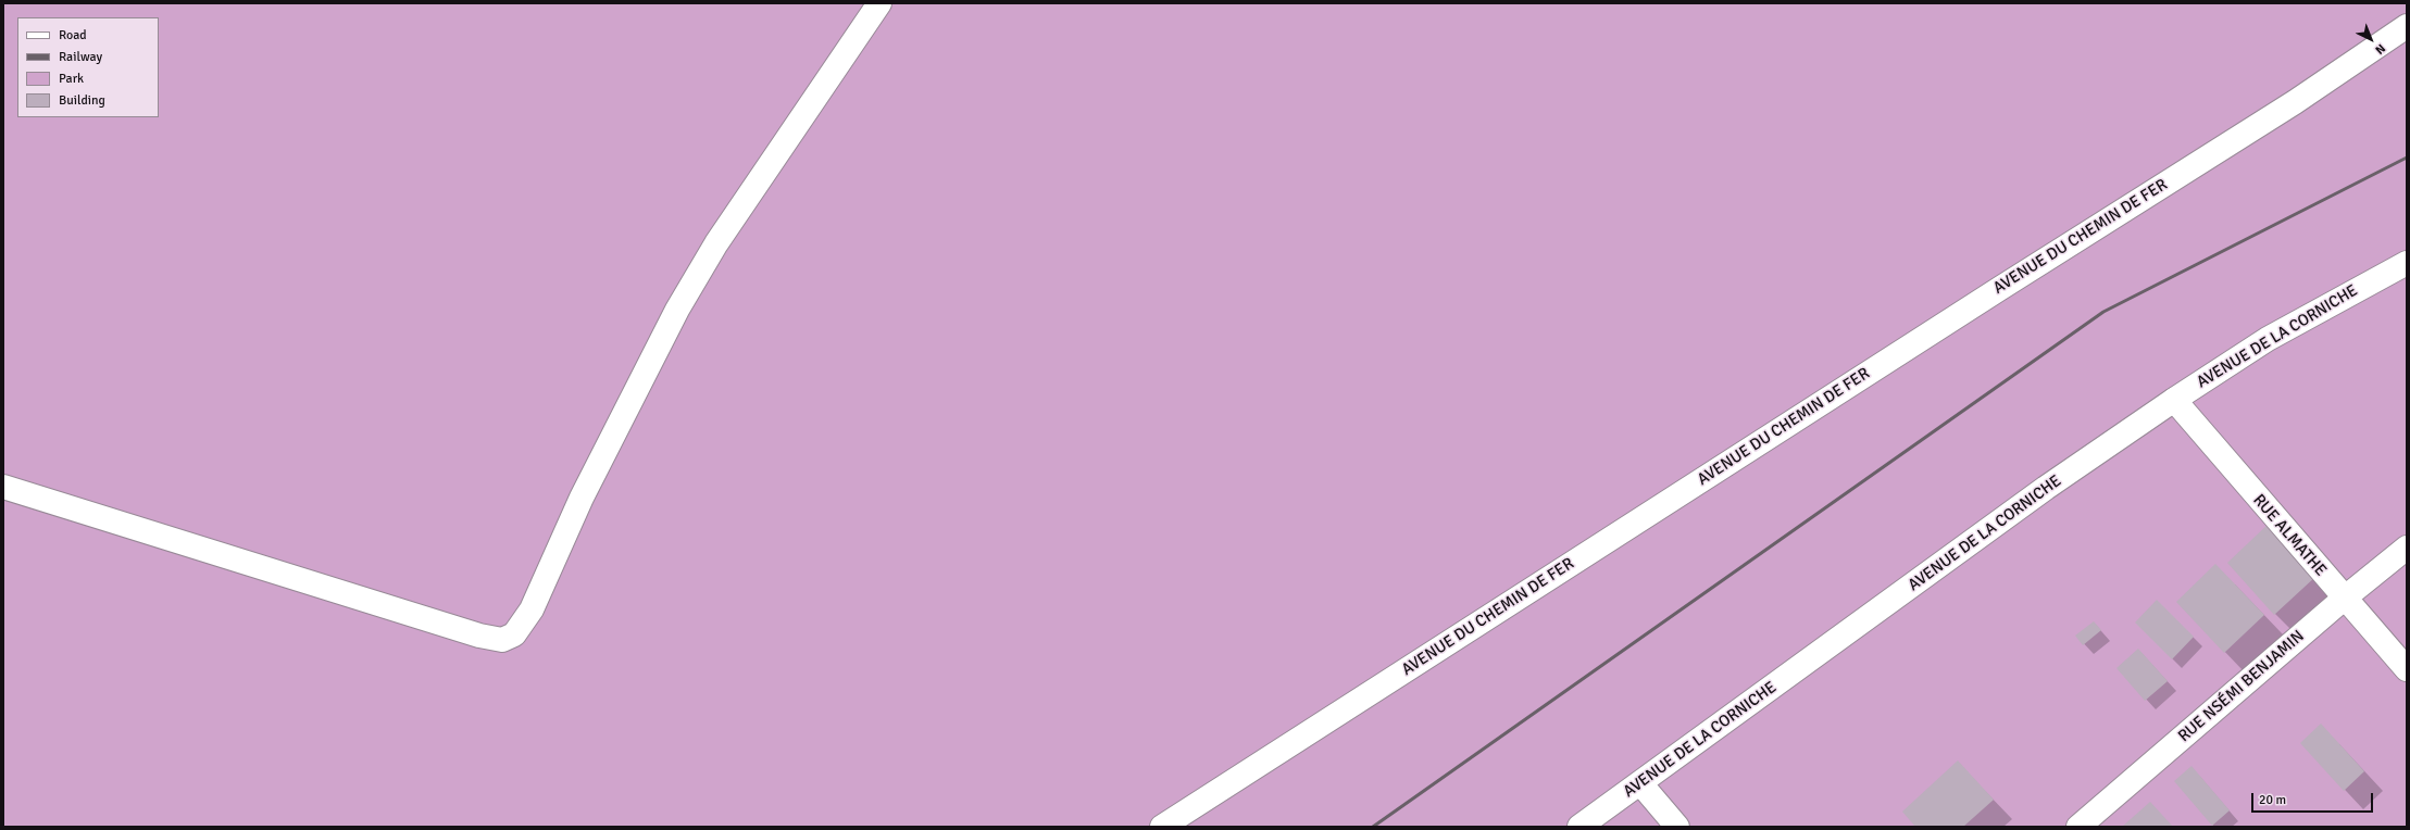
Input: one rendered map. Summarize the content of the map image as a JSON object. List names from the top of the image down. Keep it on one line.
{"streets":{"street":["AVENUE DU CHEMIN DE FER","AVENUE DE LA CORNICHE","RUE ALMATHE","RUE NSÉMI BENJAMIN"]},"crossings":[["AVENUE DE LA CORNICHE","RUE ALMATHE"],["RUE ALMATHE","RUE NSÉMI BENJAMIN"]],"legend":["Road","Railway","Park","Building"],"scale_bar":"20 m","north":"bottom right"}
